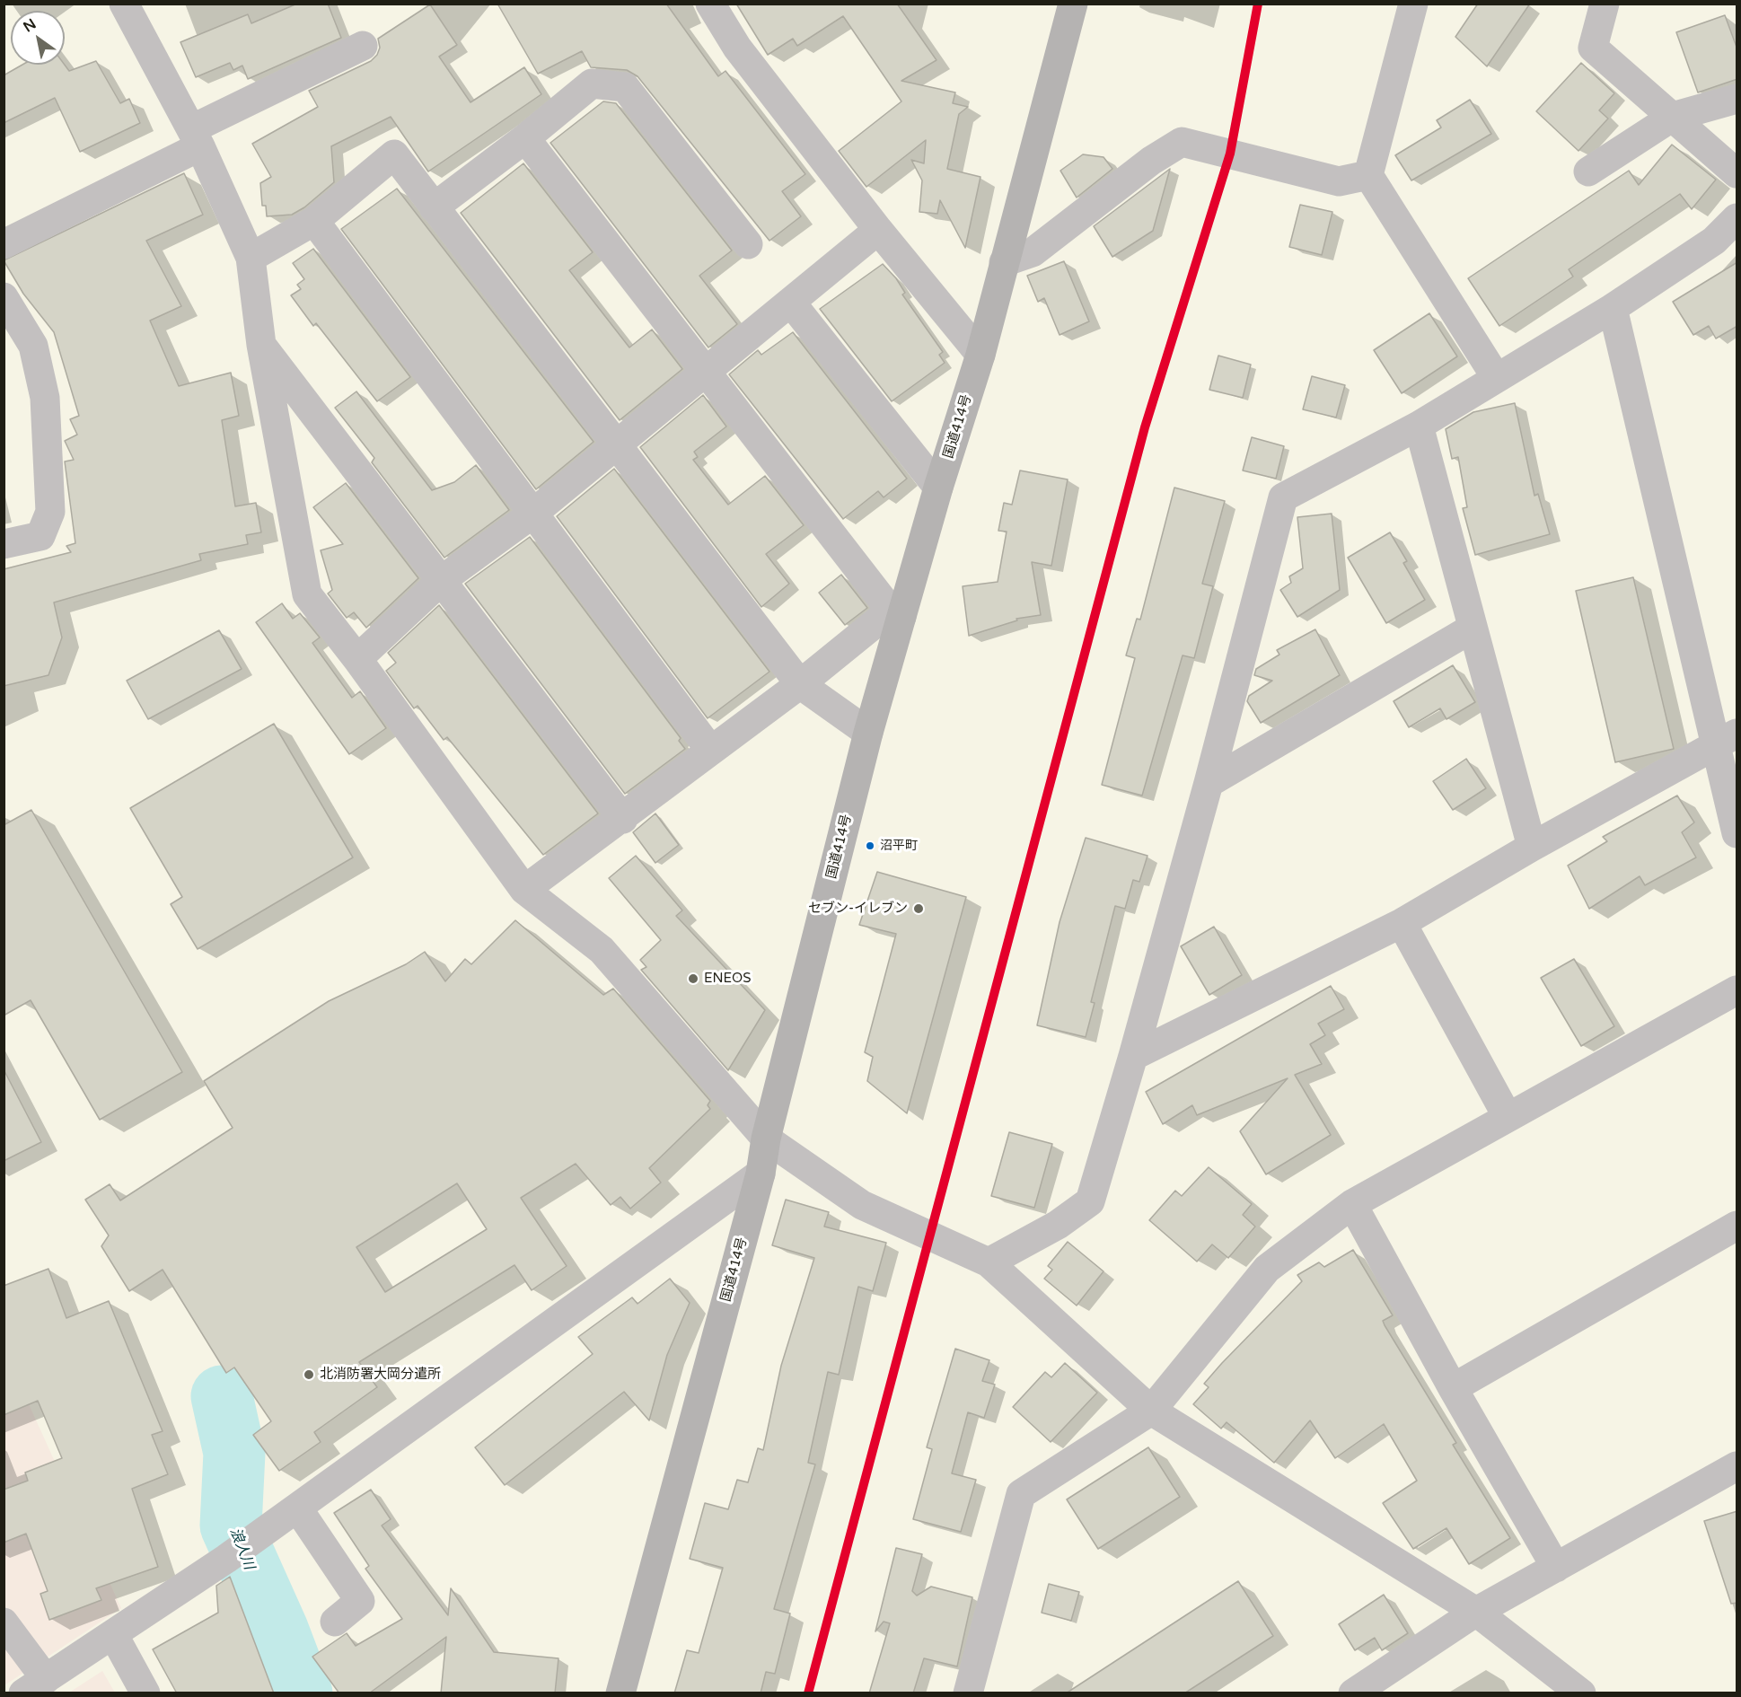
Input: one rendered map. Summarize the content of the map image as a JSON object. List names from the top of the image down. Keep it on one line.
{"streets":{"highway":["国道414号"]},"water":["浪人川"],"places":["沼平町","セブン-イレブン","ENEOS","北消防署大岡分遣所"],"north":"top left"}
